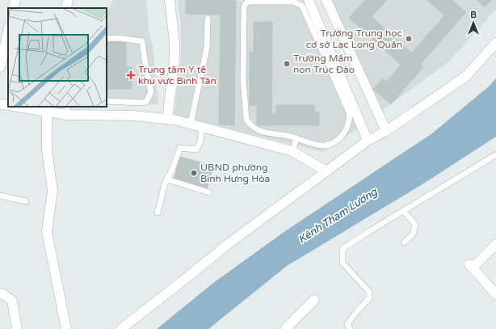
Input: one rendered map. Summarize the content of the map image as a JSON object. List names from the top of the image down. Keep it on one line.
{"water":["Kênh Tham Lương"],"places":{"other":["Trường Trung học cơ sở Lạc Long Quân","Trường Mầm non Trúc Đào","UBND phường Bình Hưng Hòa"],"health":["Trung tâm Y tế khu vực Bình Tân"]},"north":"top"}
